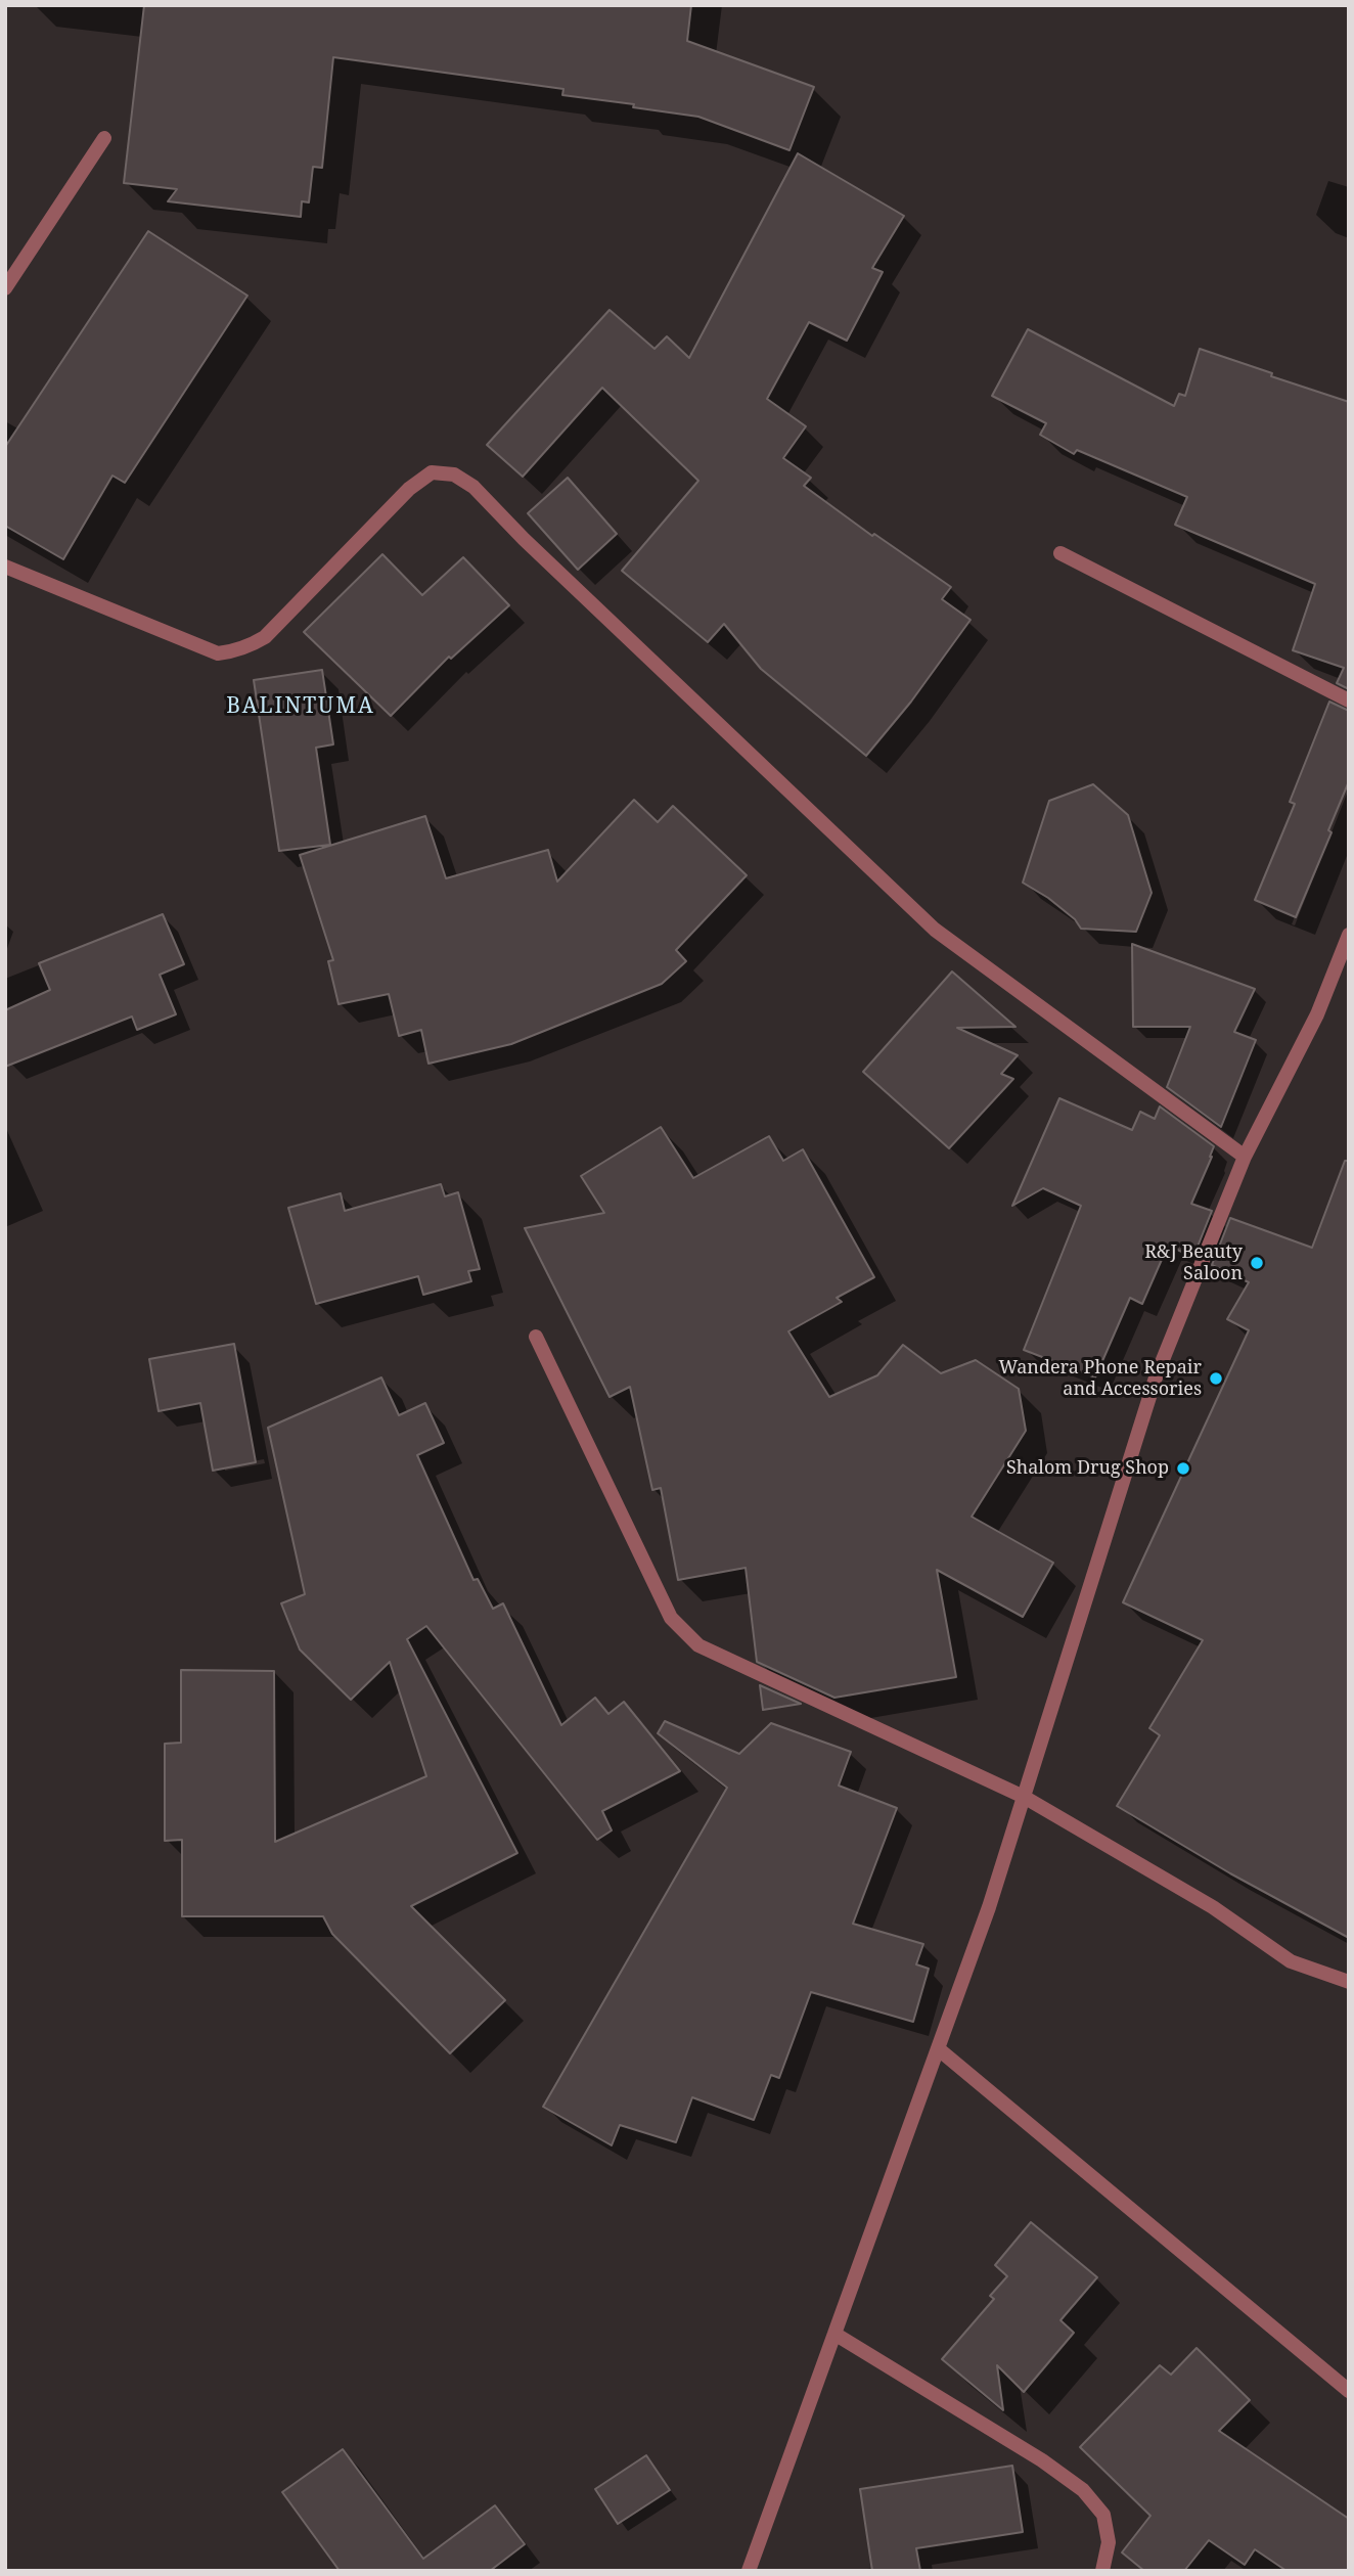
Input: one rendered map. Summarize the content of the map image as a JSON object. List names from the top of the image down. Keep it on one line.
{"districts":["BALINTUMA"],"places":["R&J Beauty Saloon","Wandera Phone Repair and Accessories","Shalom Drug Shop"]}
